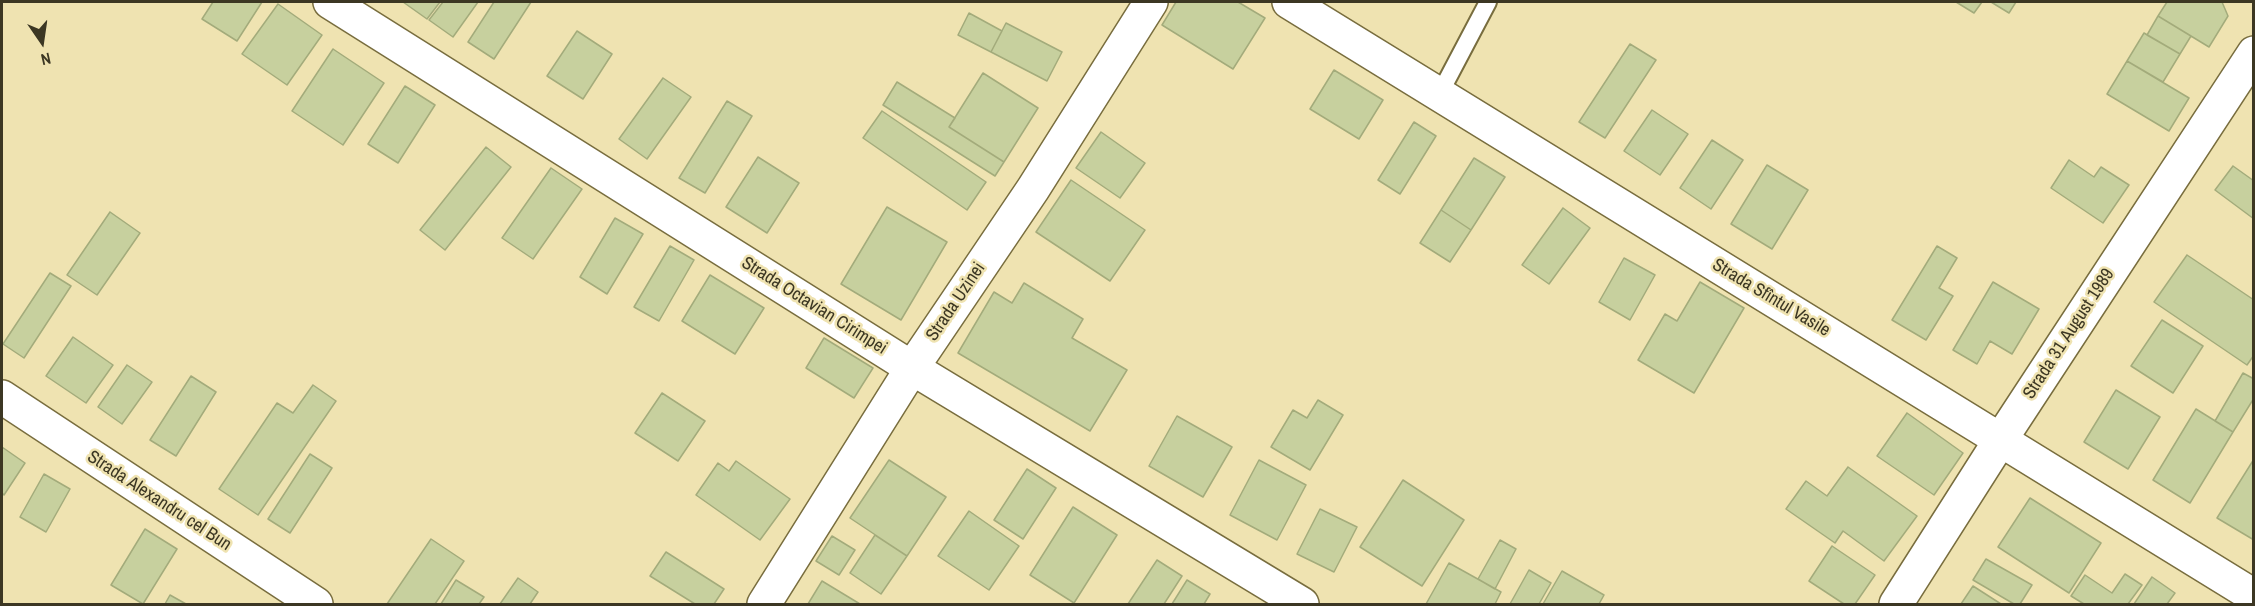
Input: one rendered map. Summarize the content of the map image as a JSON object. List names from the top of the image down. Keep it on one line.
{"streets":{"street":["Strada Sfîntul Vasile","Strada Uzinei","Strada Octavian Cirimpei","Strada 31 August 1989","Strada Alexandru cel Bun"]},"crossings":[["Strada Sfîntul Vasile","Strada 31 August 1989"],["Strada Uzinei","Strada Octavian Cirimpei"]],"north":"bottom"}
